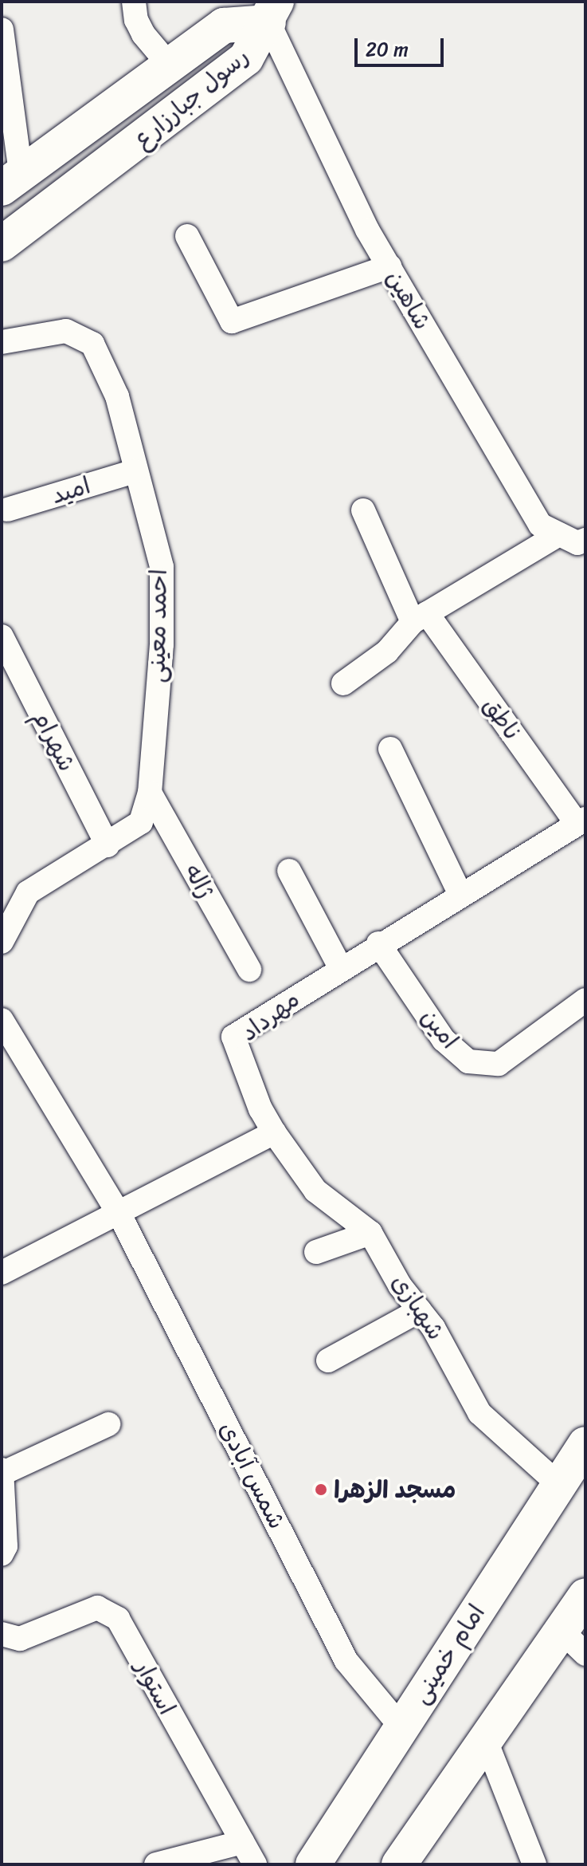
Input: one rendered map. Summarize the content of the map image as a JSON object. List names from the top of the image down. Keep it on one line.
{"streets":{"main road":["رسول جبارزارع","امام خمینی"],"street":["شاهین","امید","احمد معینی","ناطق","شهرام","ژاله","مهرداد","امین","شهبازی","شمس آبادی","استوار"]},"crossings":[["رسول جبارزارع","شاهین"],["امید","احمد معینی"],["احمد معینی","شهرام"],["احمد معینی","ژاله"],["ناطق","مهرداد"],["مهرداد","امین"],["مهرداد","شهبازی"],["شهبازی","امام خمینی"],["شمس آبادی","امام خمینی"]],"places":["مسجد الزهرا"],"scale_bar":"20 m"}
